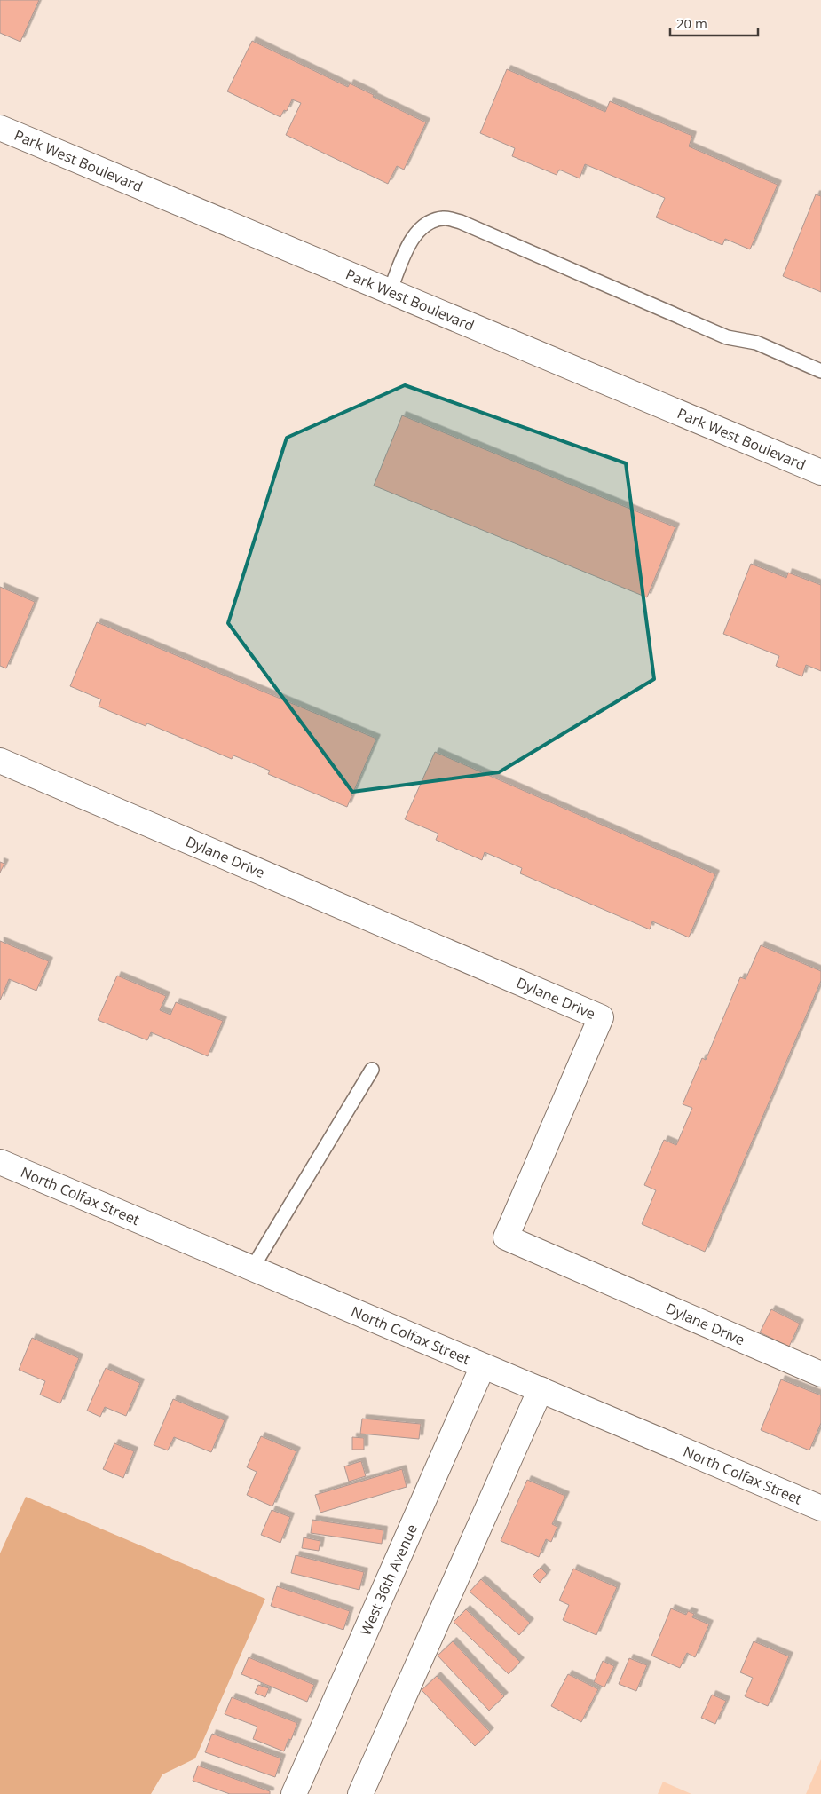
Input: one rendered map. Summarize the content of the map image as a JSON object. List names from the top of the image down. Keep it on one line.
{"streets":{"street":["Park West Boulevard","Dylane Drive","North Colfax Street","West 36th Avenue"]},"crossings":[["North Colfax Street","West 36th Avenue"]],"scale_bar":"20 m"}
